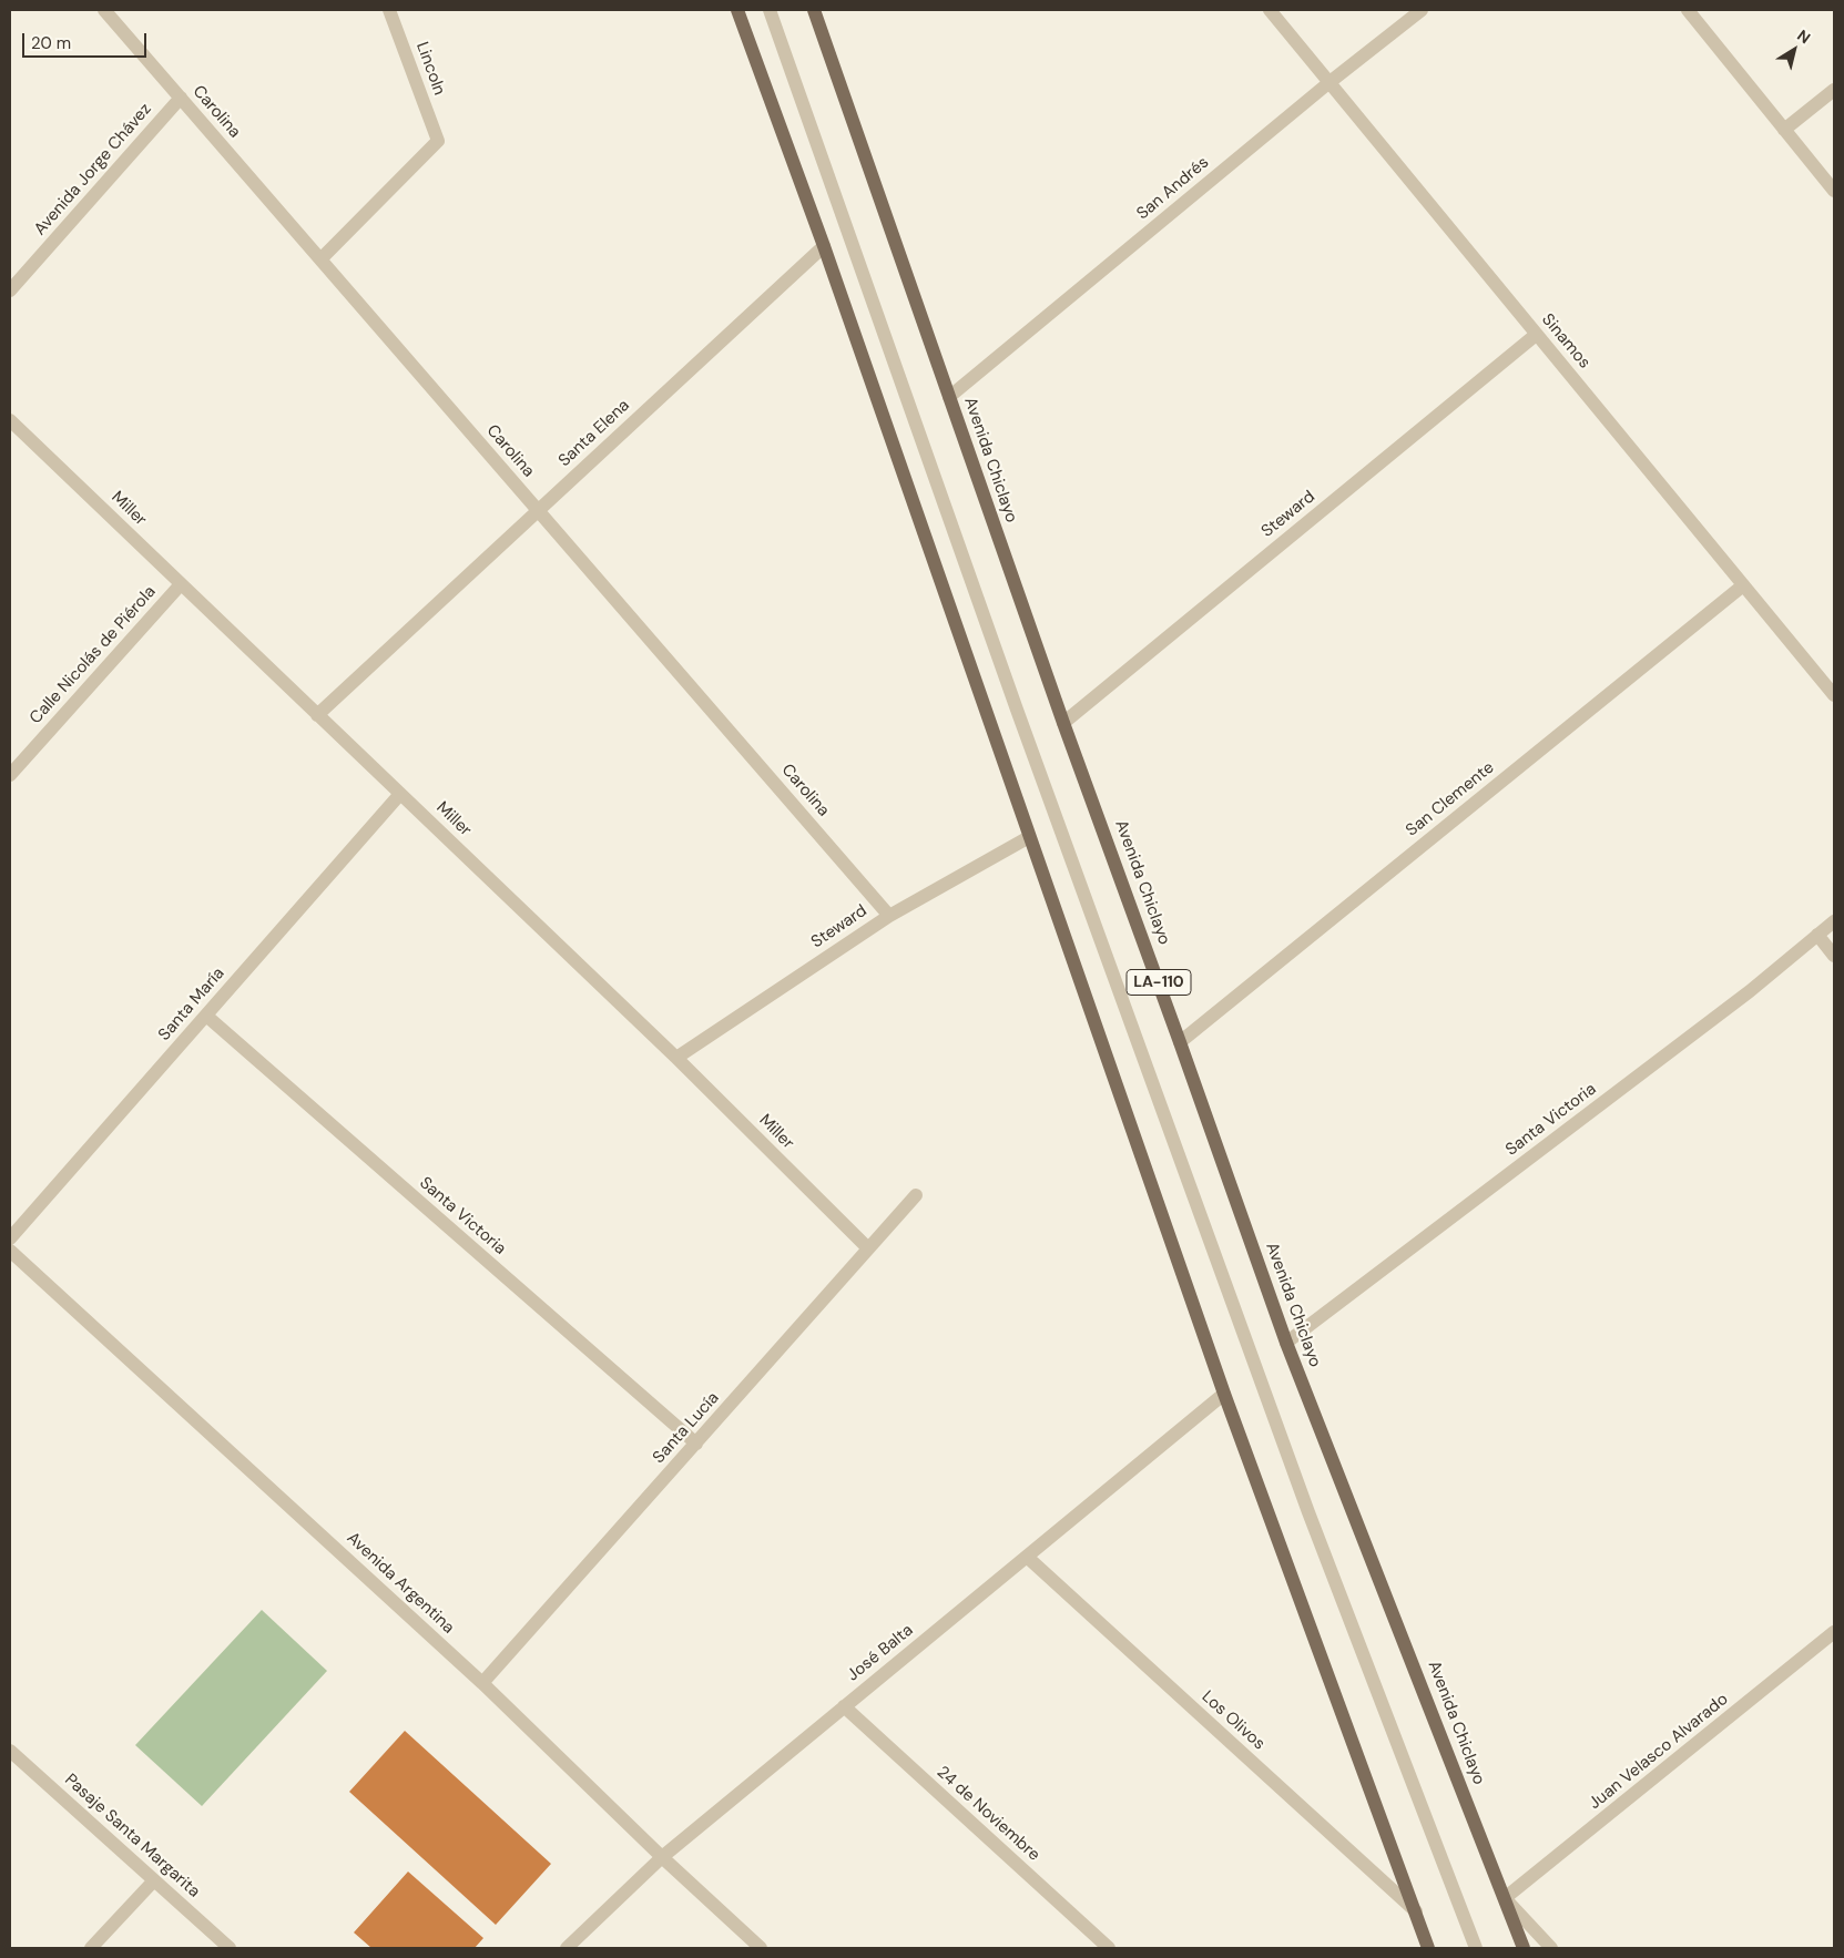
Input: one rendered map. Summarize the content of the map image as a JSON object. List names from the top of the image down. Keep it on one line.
{"streets":{"main road":["Avenida Chiclayo","LA-110"],"street":["Lincoln","Carolina","Avenida Jorge Chávez","San Andrés","Sinamos","Santa Elena","Miller","Steward","Calle Nicolás de Piérola","San Clemente","Santa María","Santa Victoria","Santa Lucía","Avenida Argentina","José Balta","Los Olivos","Juan Velasco Alvarado","24 de Noviembre","Pasaje Santa Margarita"]},"crossings":[["Lincoln","Carolina"],["Carolina","Avenida Jorge Chávez"],["Carolina","Santa Elena"],["Carolina","Steward"],["San Andrés","Sinamos"],["San Andrés","Avenida Chiclayo"],["Sinamos","Steward"],["Sinamos","San Clemente"],["Santa Elena","Miller"],["Avenida Chiclayo","Steward"],["Avenida Chiclayo","San Clemente"],["Avenida Chiclayo","Santa Victoria"],["Avenida Chiclayo","Juan Velasco Alvarado"],["Miller","Steward"],["Miller","Calle Nicolás de Piérola"],["Miller","Santa María"],["Miller","Santa Lucía"],["Santa María","Santa Victoria"],["Santa Victoria","Santa Lucía"],["Santa Lucía","Avenida Argentina"],["Avenida Argentina","José Balta"],["José Balta","Los Olivos"],["José Balta","24 de Noviembre"]],"scale_bar":"20 m","north":"top right"}
